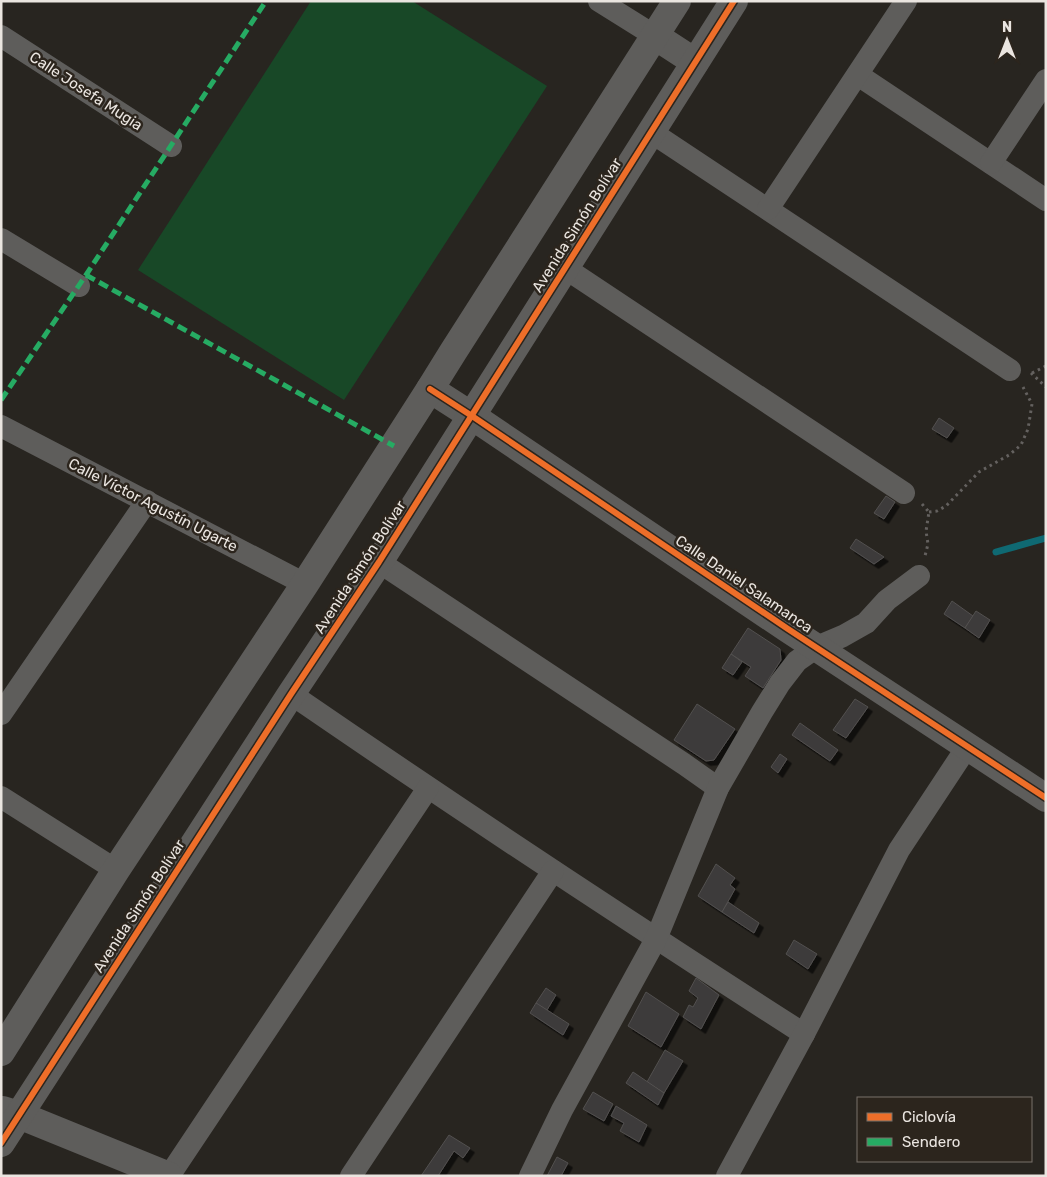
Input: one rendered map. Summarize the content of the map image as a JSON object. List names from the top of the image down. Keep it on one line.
{"streets":{"street":["Calle Josefa Mugia","Avenida Simón Bolívar","Calle Víctor Agustín Ugarte","Calle Daniel Salamanca"]},"crossings":[["Avenida Simón Bolívar","Calle Daniel Salamanca"]],"legend":["Ciclovía","Sendero"],"north":"top"}
